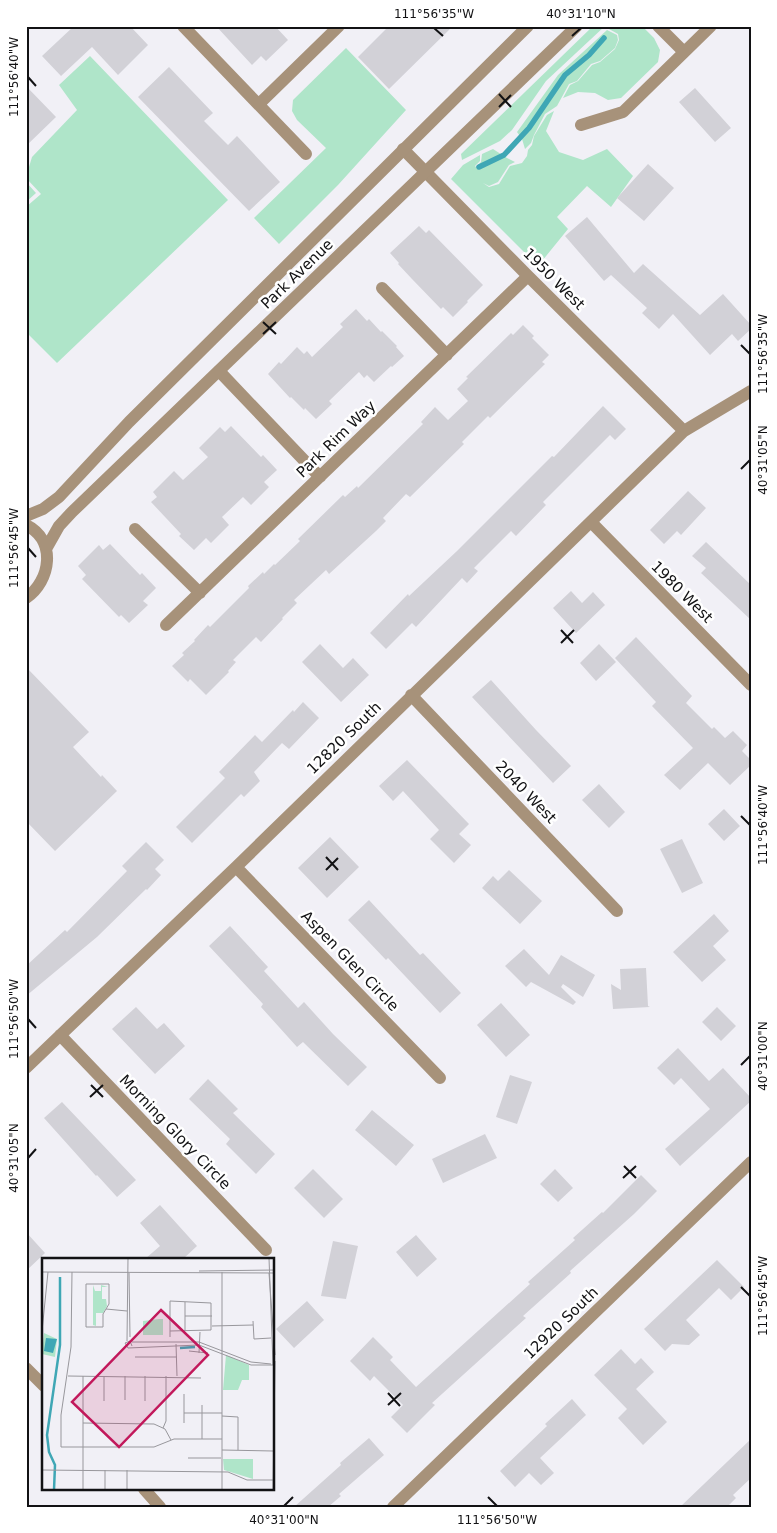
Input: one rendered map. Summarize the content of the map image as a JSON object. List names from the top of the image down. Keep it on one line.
{"streets":{"street":["Park Avenue","1950 West","Park Rim Way","1980 West","12820 South","2040 West","Aspen Glen Circle","Morning Glory Circle","12920 South"]},"crossings":[["Park Avenue","1950 West"],["1950 West","Park Rim Way"],["1950 West","12820 South"],["1980 West","12820 South"],["12820 South","2040 West"],["12820 South","Aspen Glen Circle"],["12820 South","Morning Glory Circle"]],"coordinates":["111°56'35\"W","40°31'10\"N","111°56'40\"W","40°31'05\"N","111°56'45\"W","111°56'50\"W","40°31'00\"N"]}
